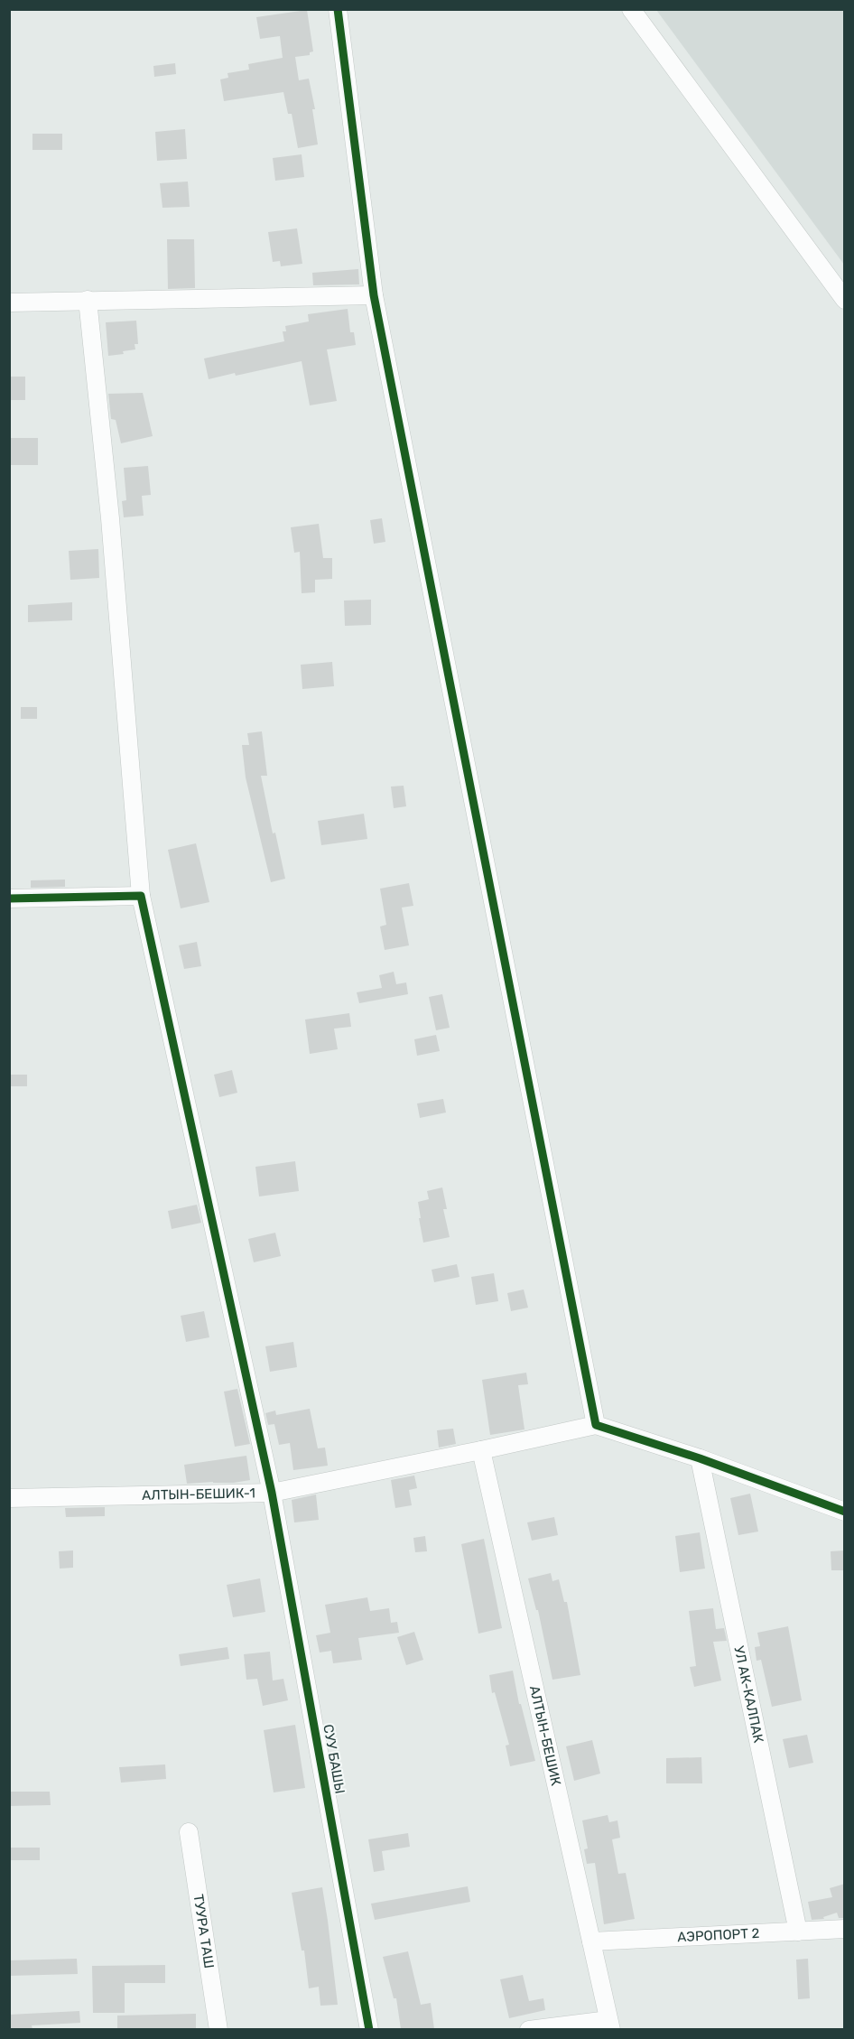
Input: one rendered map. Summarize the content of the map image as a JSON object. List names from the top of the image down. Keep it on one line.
{"streets":{"street":["АЛТЫН-БЕШИК-1","УЛ АК-КАЛПАК","АЛТЫН-БЕШИК","СУУ БАШЫ","ТУУРА ТАШ","АЭРОПОРТ 2"]},"crossings":[["АЛТЫН-БЕШИК-1","АЛТЫН-БЕШИК"],["АЛТЫН-БЕШИК-1","СУУ БАШЫ"],["УЛ АК-КАЛПАК","АЭРОПОРТ 2"],["АЛТЫН-БЕШИК","АЭРОПОРТ 2"]]}
